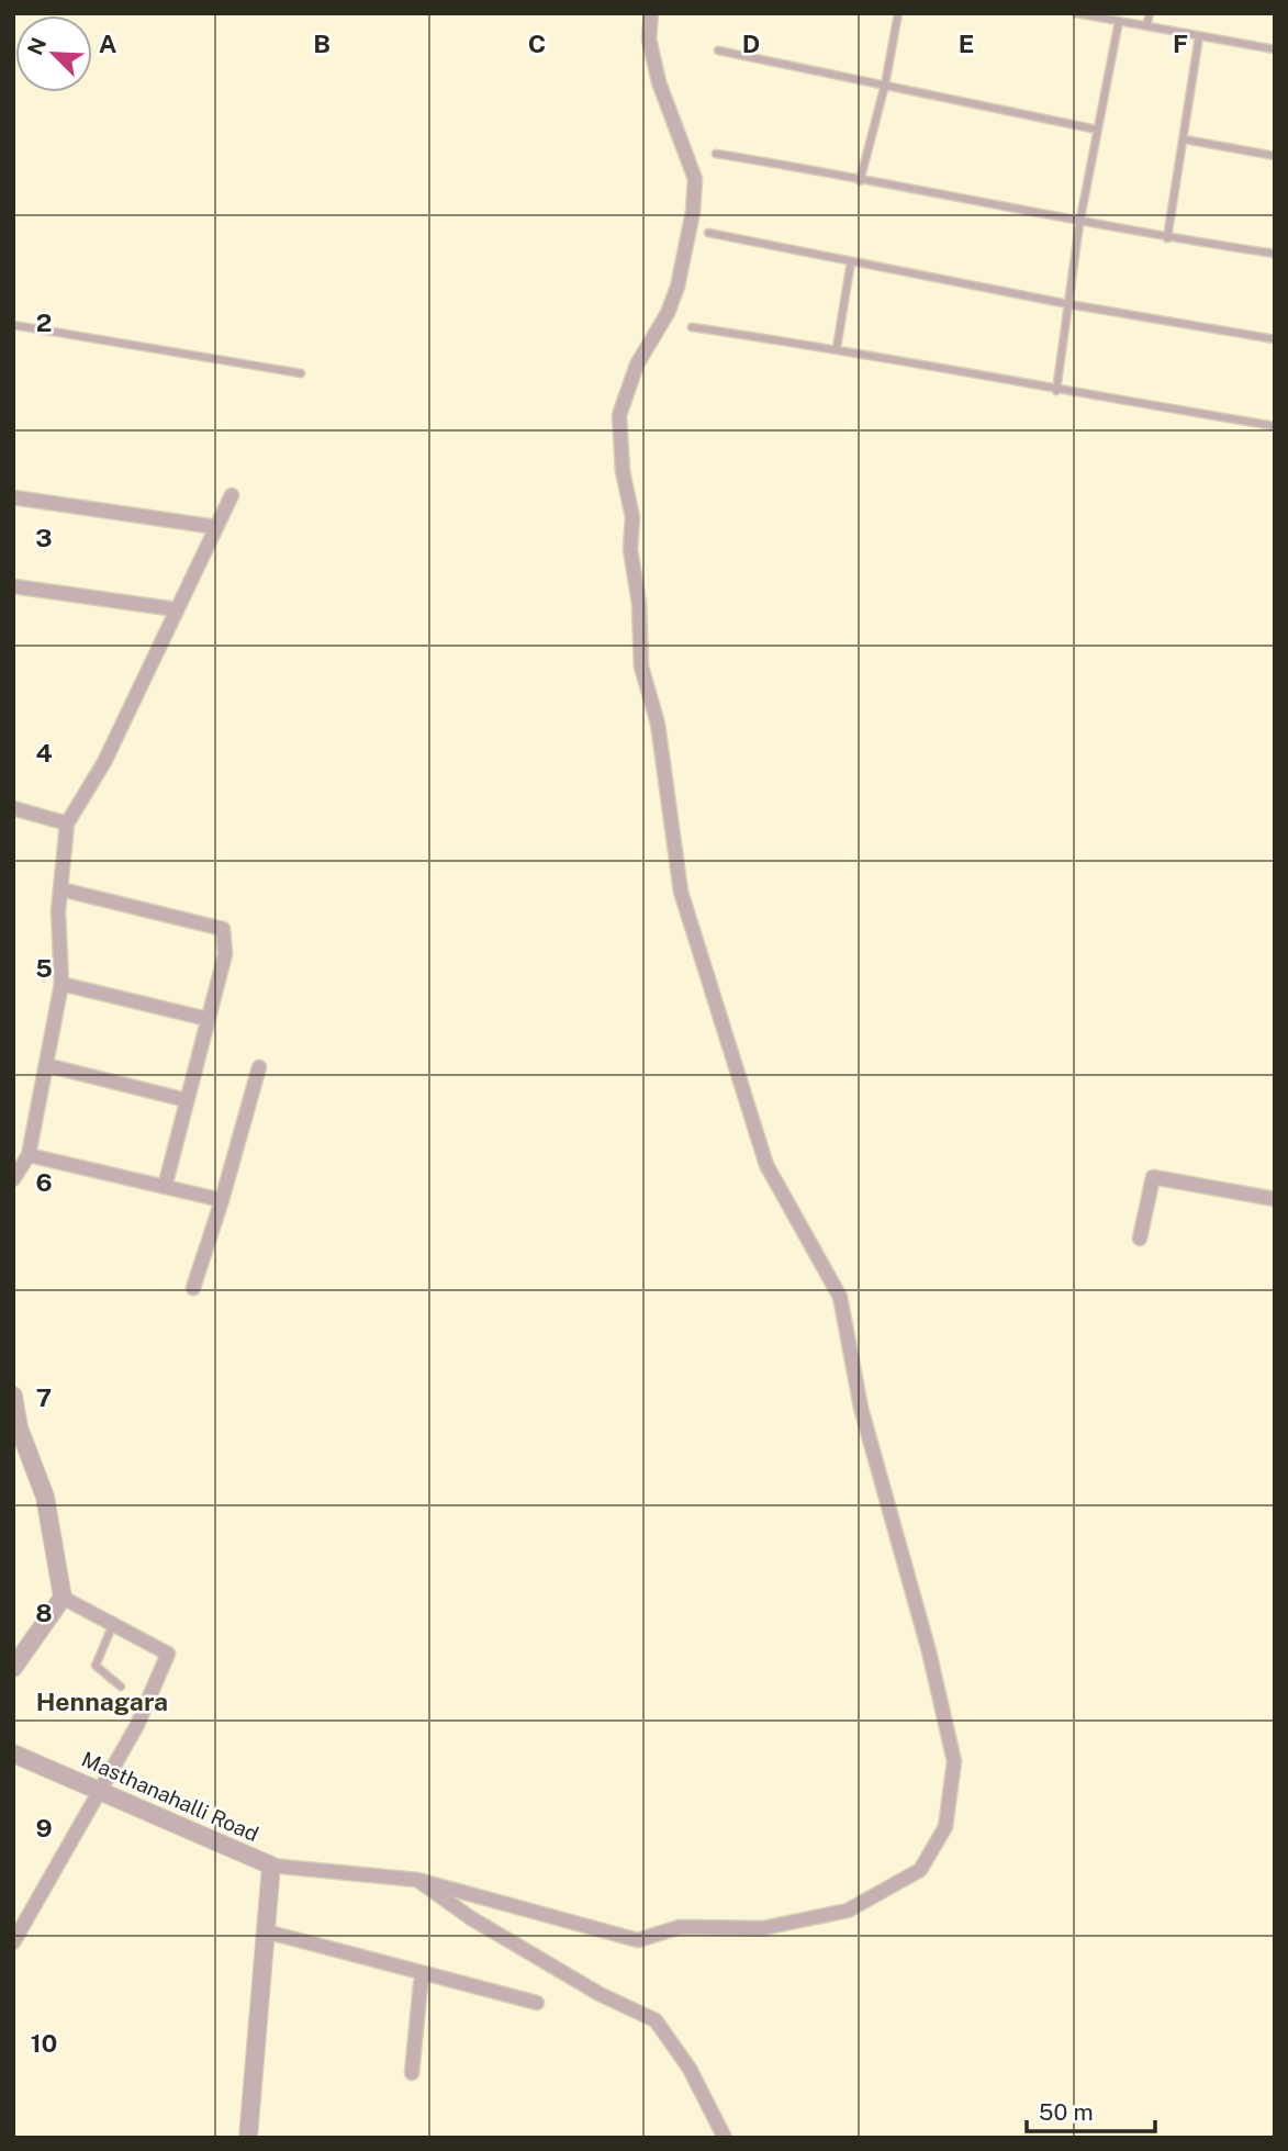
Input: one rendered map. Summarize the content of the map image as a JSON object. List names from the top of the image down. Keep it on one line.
{"streets":{"street":["Masthanahalli Road"]},"districts":["Hennagara"],"scale_bar":"50 m","north":"top left","grid":{"columns":["A","B","C","D","E","F"],"rows":["2","3","4","5","6","7","8","9","10"]}}
